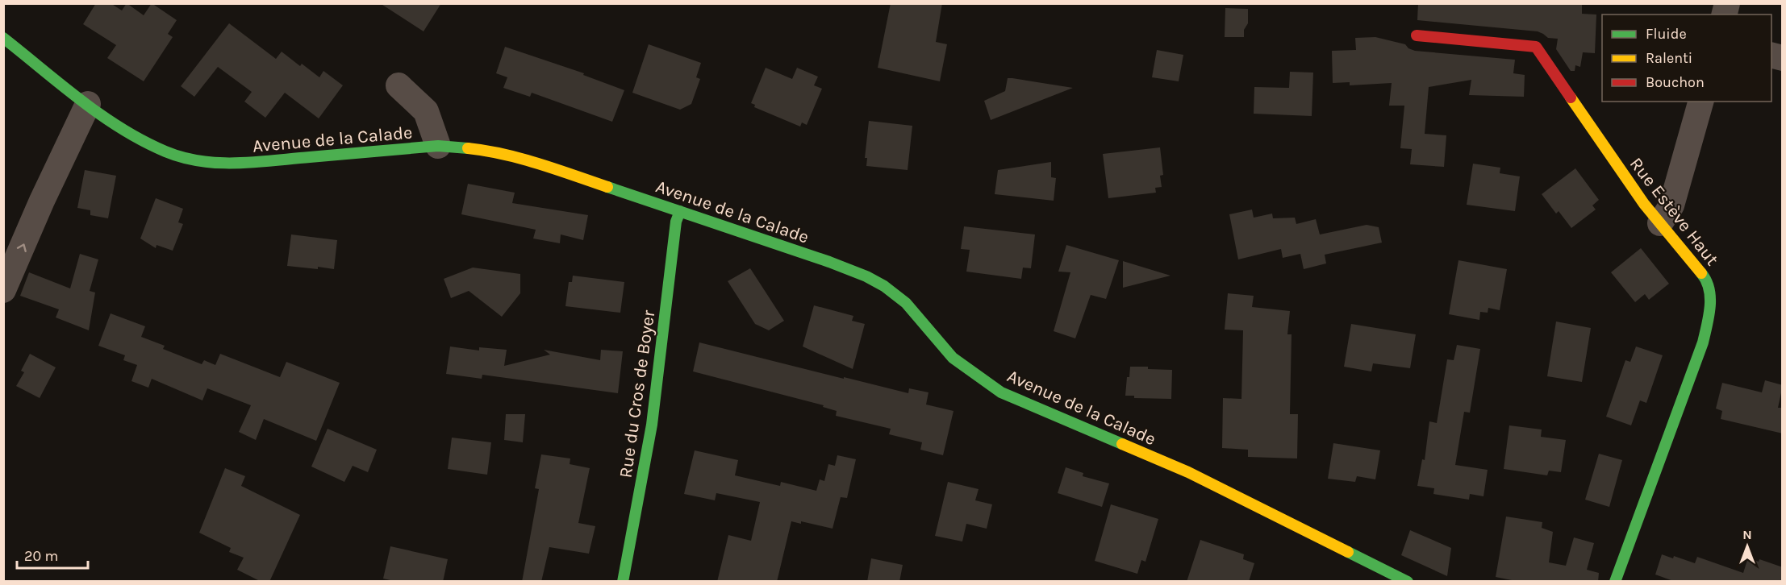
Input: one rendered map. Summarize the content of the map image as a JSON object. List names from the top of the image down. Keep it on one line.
{"streets":{"street":["Avenue de la Calade","Rue Estève Haut","Rue du Cros de Boyer"]},"crossings":[["Avenue de la Calade","Rue du Cros de Boyer"]],"legend":["Fluide","Ralenti","Bouchon"],"scale_bar":"20 m","north":"top"}
